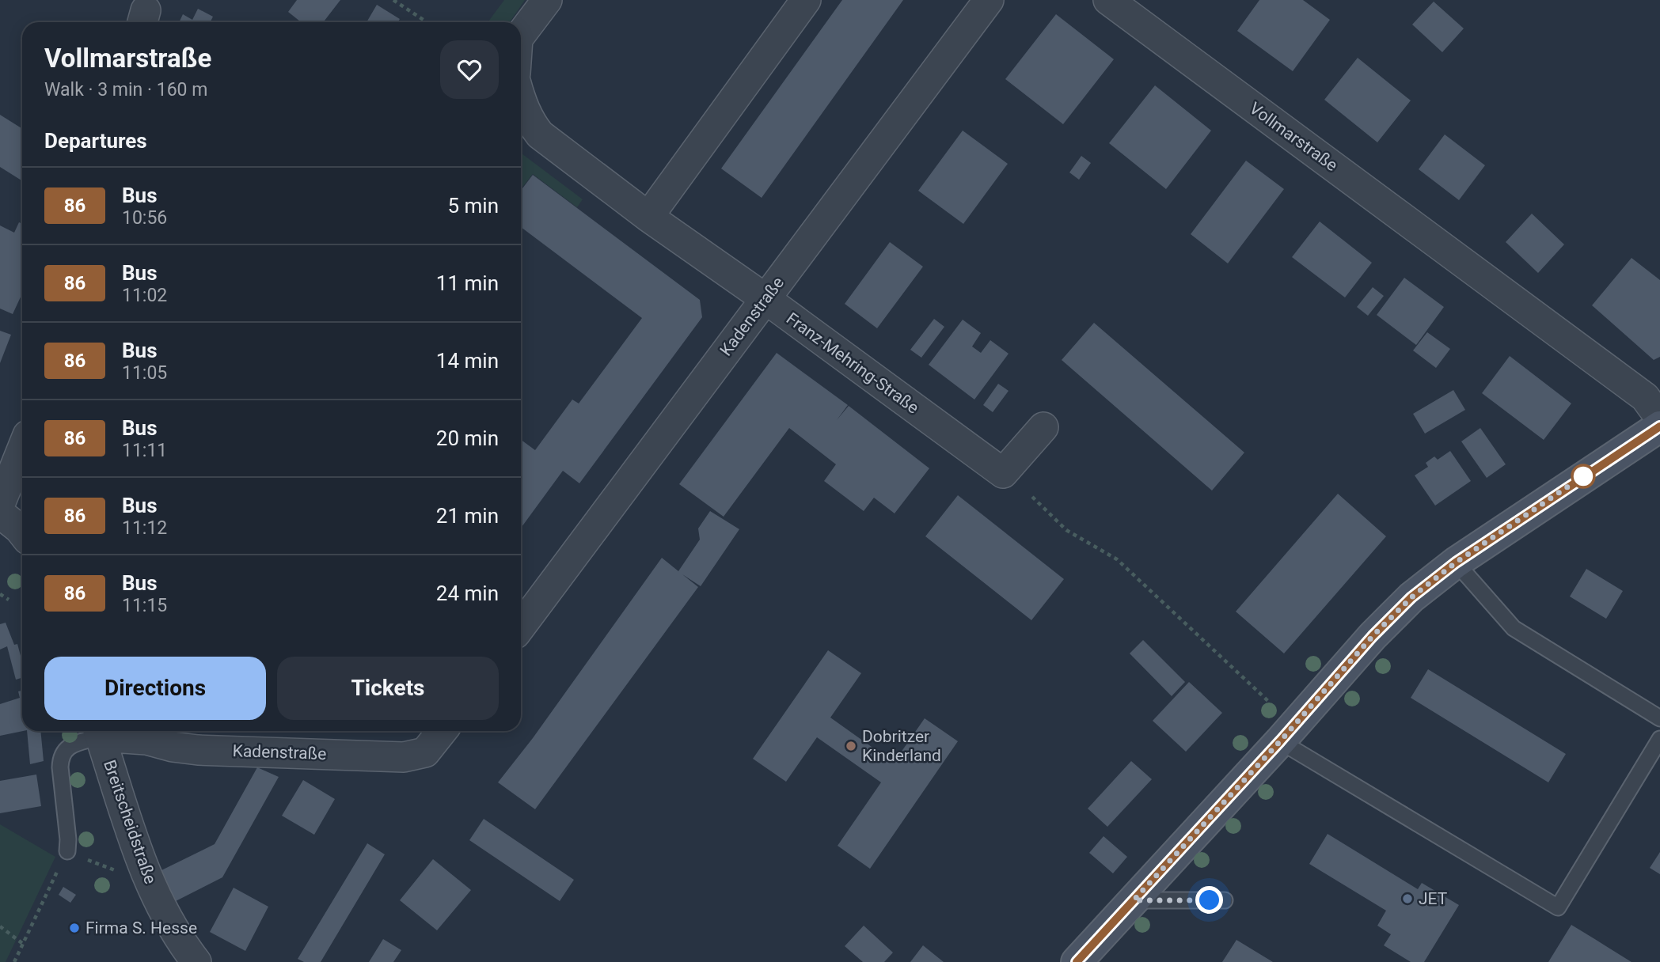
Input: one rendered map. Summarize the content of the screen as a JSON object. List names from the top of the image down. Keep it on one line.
{"streets":{"street":["Vollmarstraße","Kadenstraße","Franz-Mehring-Straße","Breitscheidstraße"]},"crossings":[["Kadenstraße","Franz-Mehring-Straße"],["Kadenstraße","Breitscheidstraße"]],"places":["Dobritzer Kinderland","JET","Firma S. Hesse"],"lines":["bus line 86"],"page":{"heading":[["Vollmarstraße","Walk · 3 min · 160 m"],"Departures"],"list":[{"mark":"86","name":"Bus","note":"10:56","value":"5 min"},{"mark":"86","name":"Bus","note":"11:02","value":"11 min"},{"mark":"86","name":"Bus","note":"11:05","value":"14 min"},{"mark":"86","name":"Bus","note":"11:11","value":"20 min"},{"mark":"86","name":"Bus","note":"11:12","value":"21 min"},{"mark":"86","name":"Bus","note":"11:15","value":"24 min"}],"buttons":["Directions","Tickets"]}}
